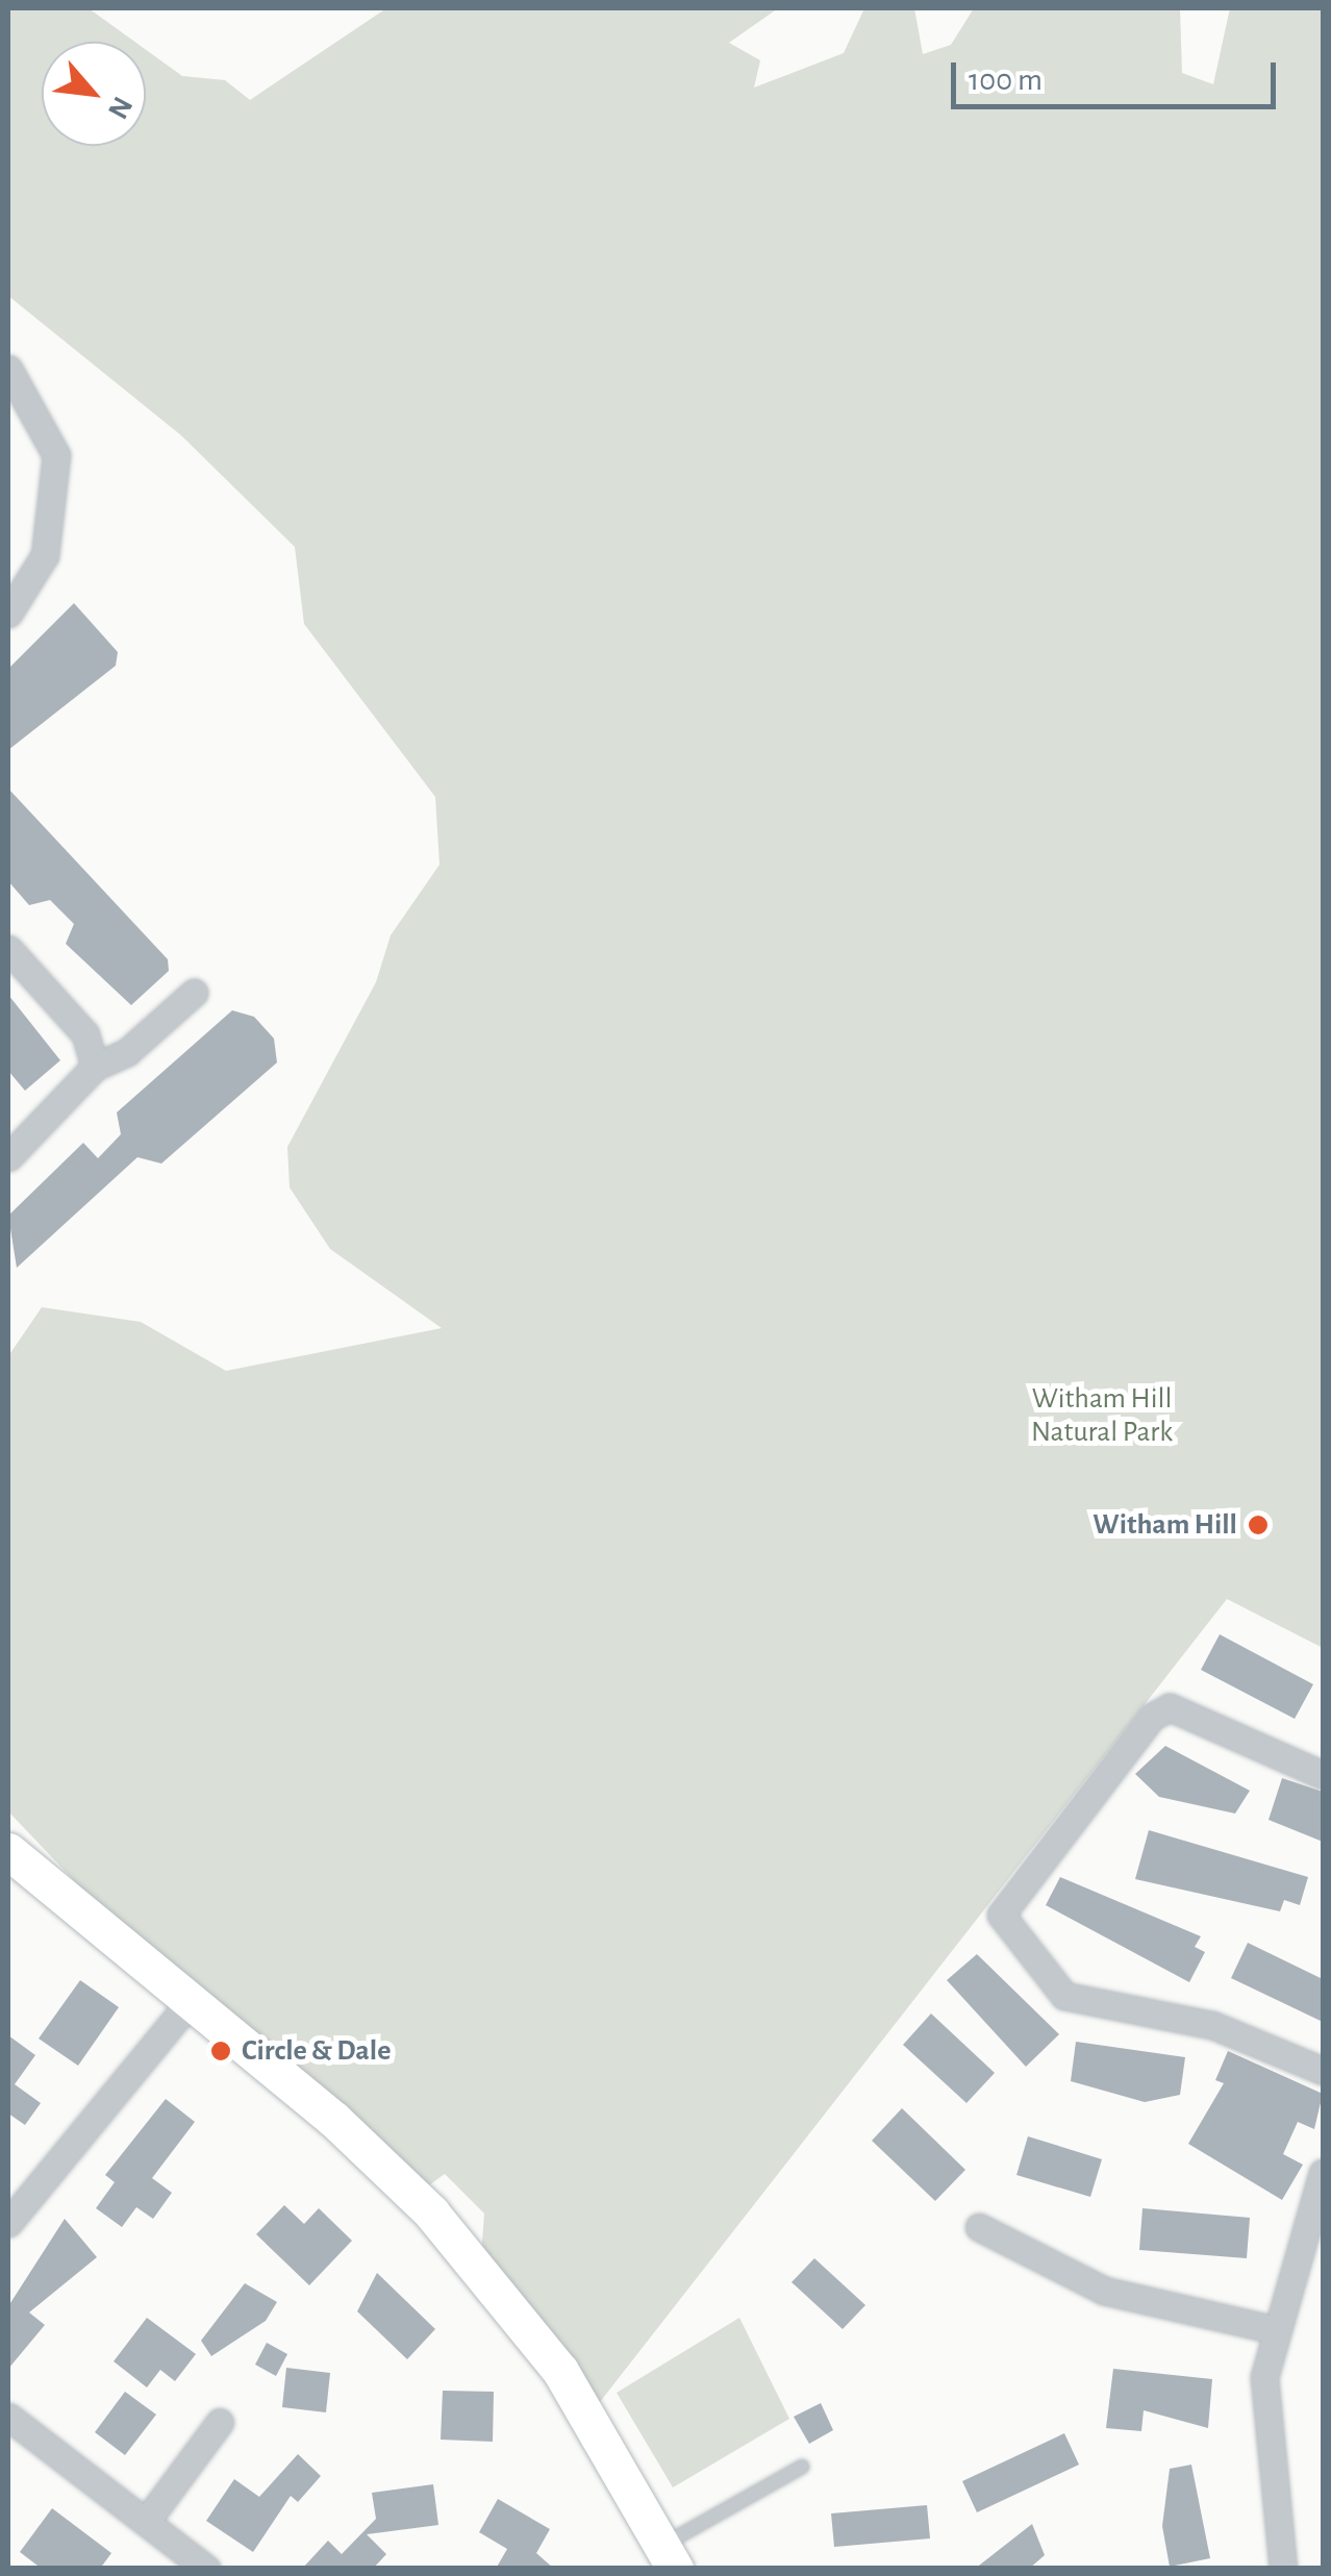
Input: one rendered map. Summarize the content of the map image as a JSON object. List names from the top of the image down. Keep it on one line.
{"parks":["Witham Hill Natural Park"],"places":["Witham Hill","Circle & Dale"],"scale_bar":"100 m","north":"bottom right"}
